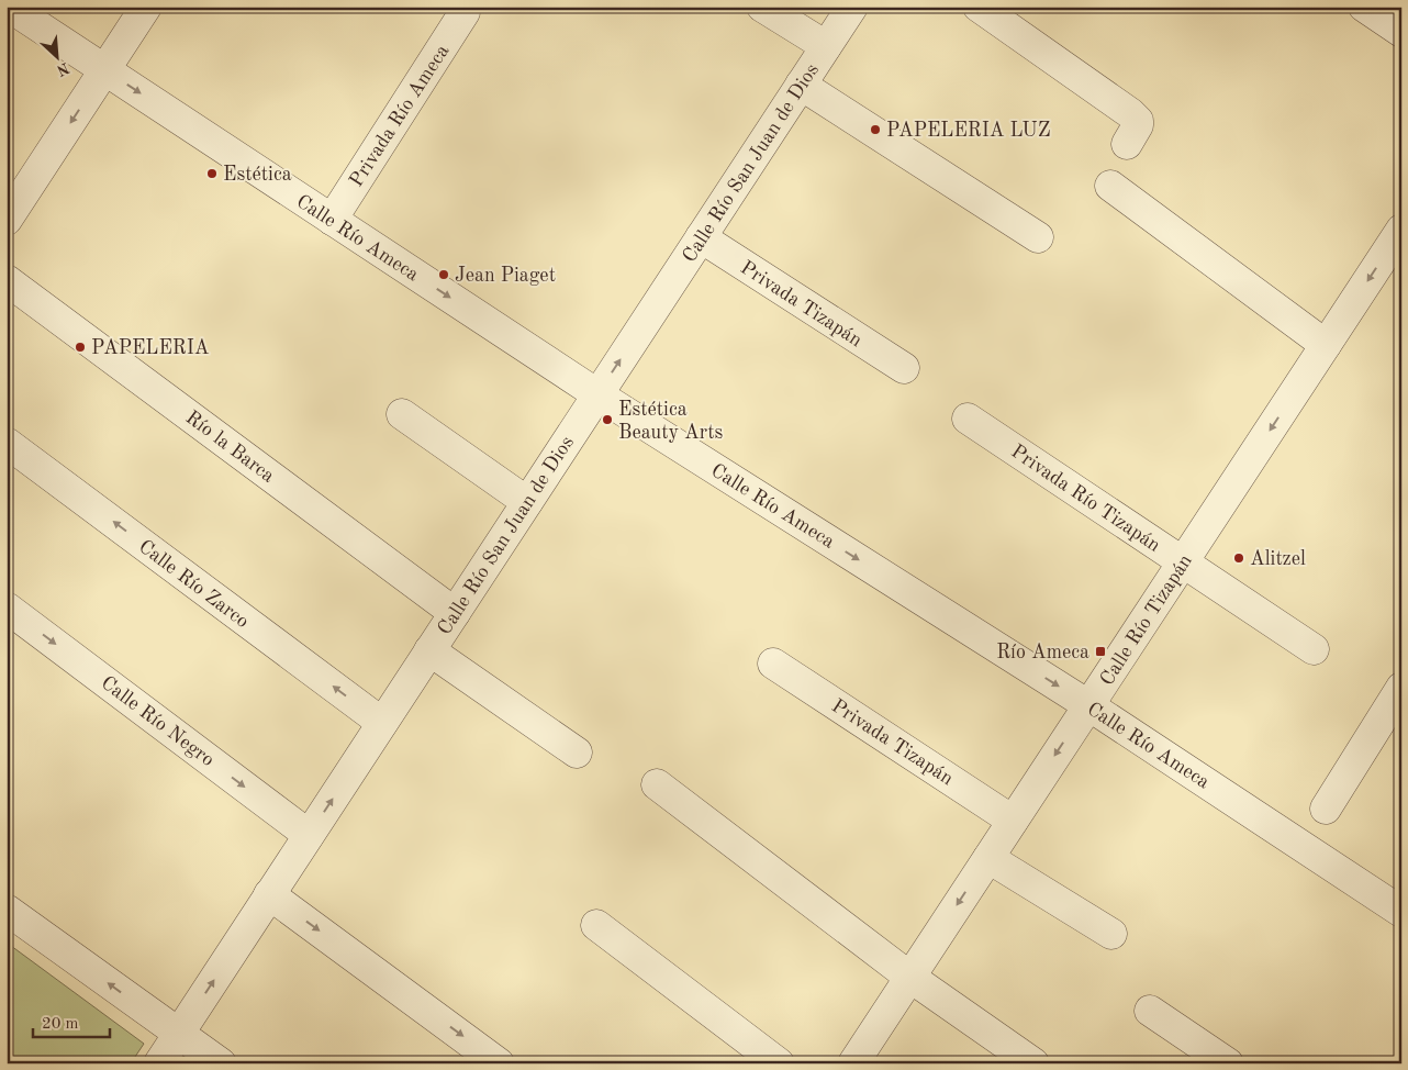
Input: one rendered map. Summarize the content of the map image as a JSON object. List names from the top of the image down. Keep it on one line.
{"streets":{"street":["Privada Río Ameca","Calle Río San Juan de Dios","Calle Río Ameca","Privada Tizapán","Río la Barca","Privada Río Tizapán","Calle Río Zarco","Calle Río Tizapán","Calle Río Negro"]},"crossings":[["Privada Río Ameca","Calle Río Ameca"],["Calle Río San Juan de Dios","Calle Río Ameca"],["Calle Río San Juan de Dios","Privada Tizapán"],["Calle Río San Juan de Dios","Río la Barca"],["Calle Río San Juan de Dios","Calle Río Zarco"],["Calle Río San Juan de Dios","Calle Río Negro"],["Calle Río Ameca","Calle Río Tizapán"],["Privada Tizapán","Calle Río Tizapán"],["Privada Río Tizapán","Calle Río Tizapán"]],"one_way":["Calle Río San Juan de Dios","Calle Río Ameca","Calle Río Tizapán"],"places":{"other":["PAPELERIA LUZ","Estética","Jean Piaget","PAPELERIA","Estética Beauty Arts","Alitzel"],"transit":["Río Ameca"]},"scale_bar":"20 m","north":"bottom right"}
